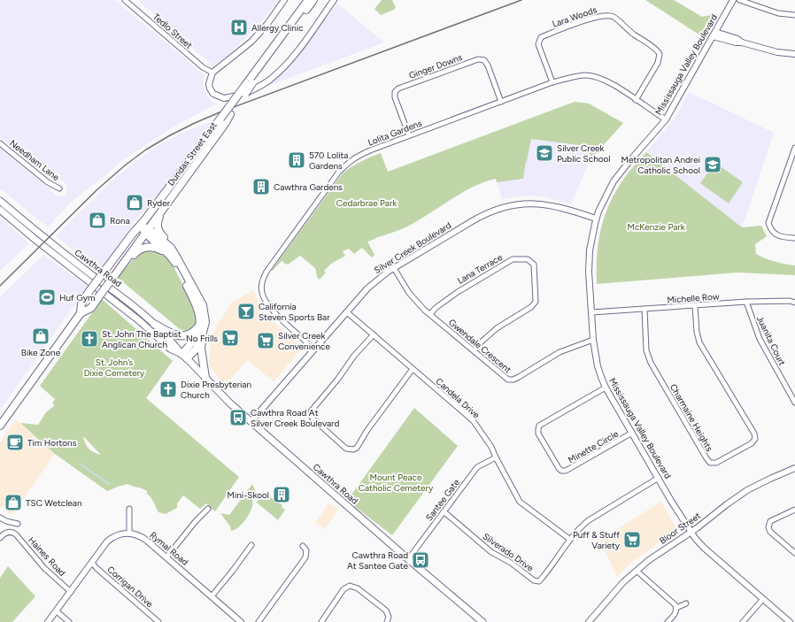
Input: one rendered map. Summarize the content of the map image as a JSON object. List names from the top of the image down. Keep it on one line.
{"streets":{"main road":["Dundas Street East","Cawthra Road"],"street":["Lara Woods","Tedlo Street","Mississauga Valley Boulevard","Ginger Downs","Lolita Gardens","Needham Lane","Silver Creek Boulevard","Lana Terrace","Michelle Row","Juanita Court","Gwendale Crescent","Candela Drive","Charmaine Heights","Minette Circle","Santee Gate","Bloor Street","Rymal Road","Silverado Drive","Haines Road","Corrigan Drive"]},"crossings":[["Lara Woods","Lolita Gardens"],["Mississauga Valley Boulevard","Lolita Gardens"],["Mississauga Valley Boulevard","Silver Creek Boulevard"],["Mississauga Valley Boulevard","Michelle Row"],["Mississauga Valley Boulevard","Gwendale Crescent"],["Mississauga Valley Boulevard","Minette Circle"],["Mississauga Valley Boulevard","Bloor Street"],["Mississauga Valley Boulevard","Silverado Drive"],["Ginger Downs","Lolita Gardens"],["Lolita Gardens","Silver Creek Boulevard"],["Silver Creek Boulevard","Cawthra Road"],["Silver Creek Boulevard","Gwendale Crescent"],["Silver Creek Boulevard","Candela Drive"],["Cawthra Road","Santee Gate"],["Lana Terrace","Gwendale Crescent"],["Michelle Row","Juanita Court"],["Michelle Row","Charmaine Heights"],["Candela Drive","Santee Gate"],["Candela Drive","Silverado Drive"],["Santee Gate","Silverado Drive"]],"parks":["Cedarbrae Park","McKenzie Park","St. John’s Dixie Cemetery","Mount Peace Catholic Cemetery"],"places":{"hospital":["Allergy Clinic"],"school or university":["Silver Creek Public School","Metropolitan Andrei Catholic School"],"building":["570 Lolita Gardens","Cawthra Gardens","Mini-Skool"],"shop":["Ryder","Rona","Bike Zone","TSC Wetclean"],"sports":["Huf Gym"],"bar":["California Steven Sports Bar"],"supermarket":["No Frills","Silver Creek Convenience","Puff & Stuff Variety"],"church":["St. John The Baptist Anglican Church","Dixie Presbyterian Church"],"bus stop":["Cawthra Road At Silver Creek Boulevard","Cawthra Road At Santee Gate"],"cafe":["Tim Hortons"]}}
